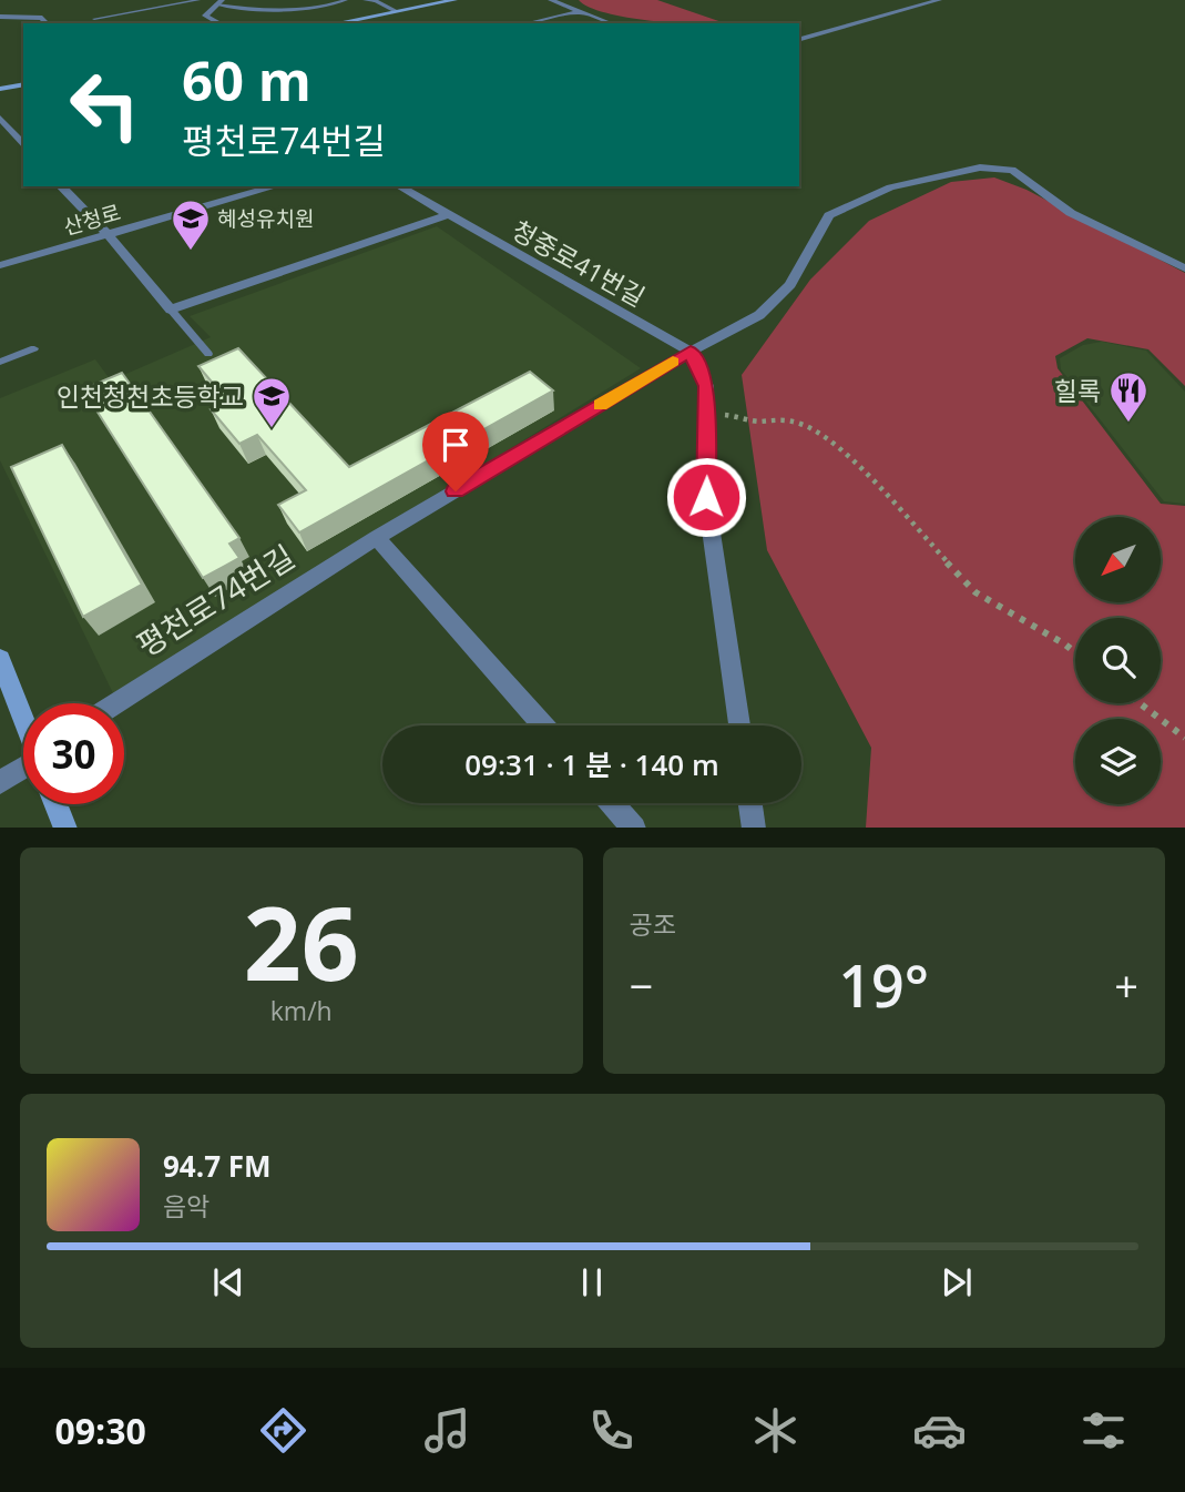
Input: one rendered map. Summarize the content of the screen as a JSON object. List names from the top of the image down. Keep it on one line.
{"streets":{"street":["산청로","청중로41번길","평천로74번길"]},"crossings":[["청중로41번길","평천로74번길"]],"places":{"school or university":["혜성유치원","인천청천초등학교"],"restaurant":["힐록"]},"north":"bottom left","page":{"turn":["60 m","평천로74번길"],"limit":"30","trip":"09:31 · 1 분 · 140 m","tile":[["26","km/h"],"공조"],"heat":["−","19°","+"],"song":["94.7 FM","음악"],"tabs":"09:30"}}
